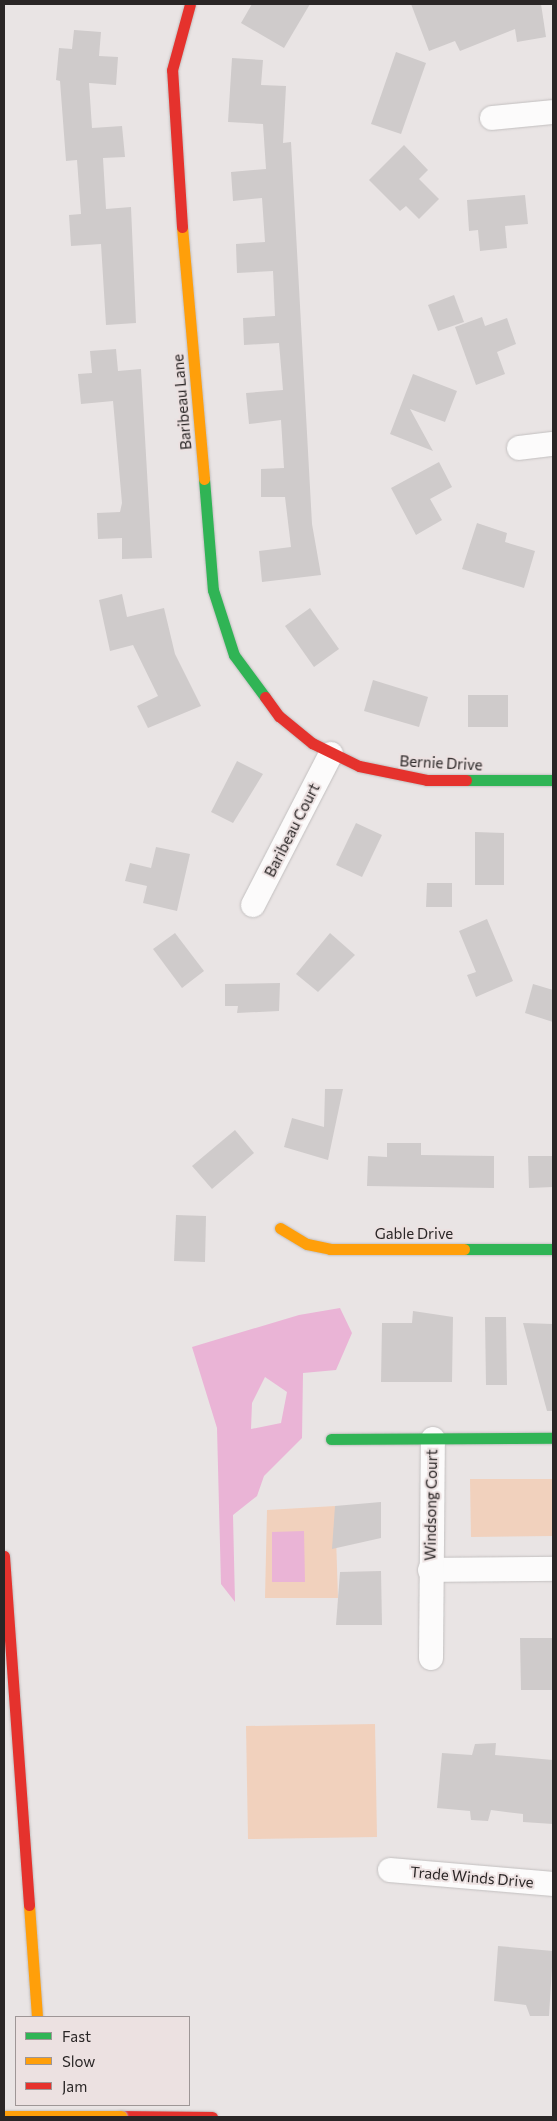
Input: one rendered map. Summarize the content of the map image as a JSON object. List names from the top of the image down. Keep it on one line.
{"streets":{"main road":["Baribeau Lane","Bernie Drive","Gable Drive","Windsong Court"],"street":["Baribeau Court","Trade Winds Drive"]},"crossings":[["Baribeau Lane","Bernie Drive"],["Baribeau Lane","Baribeau Court"],["Bernie Drive","Baribeau Court"]],"legend":["Fast","Slow","Jam"]}
